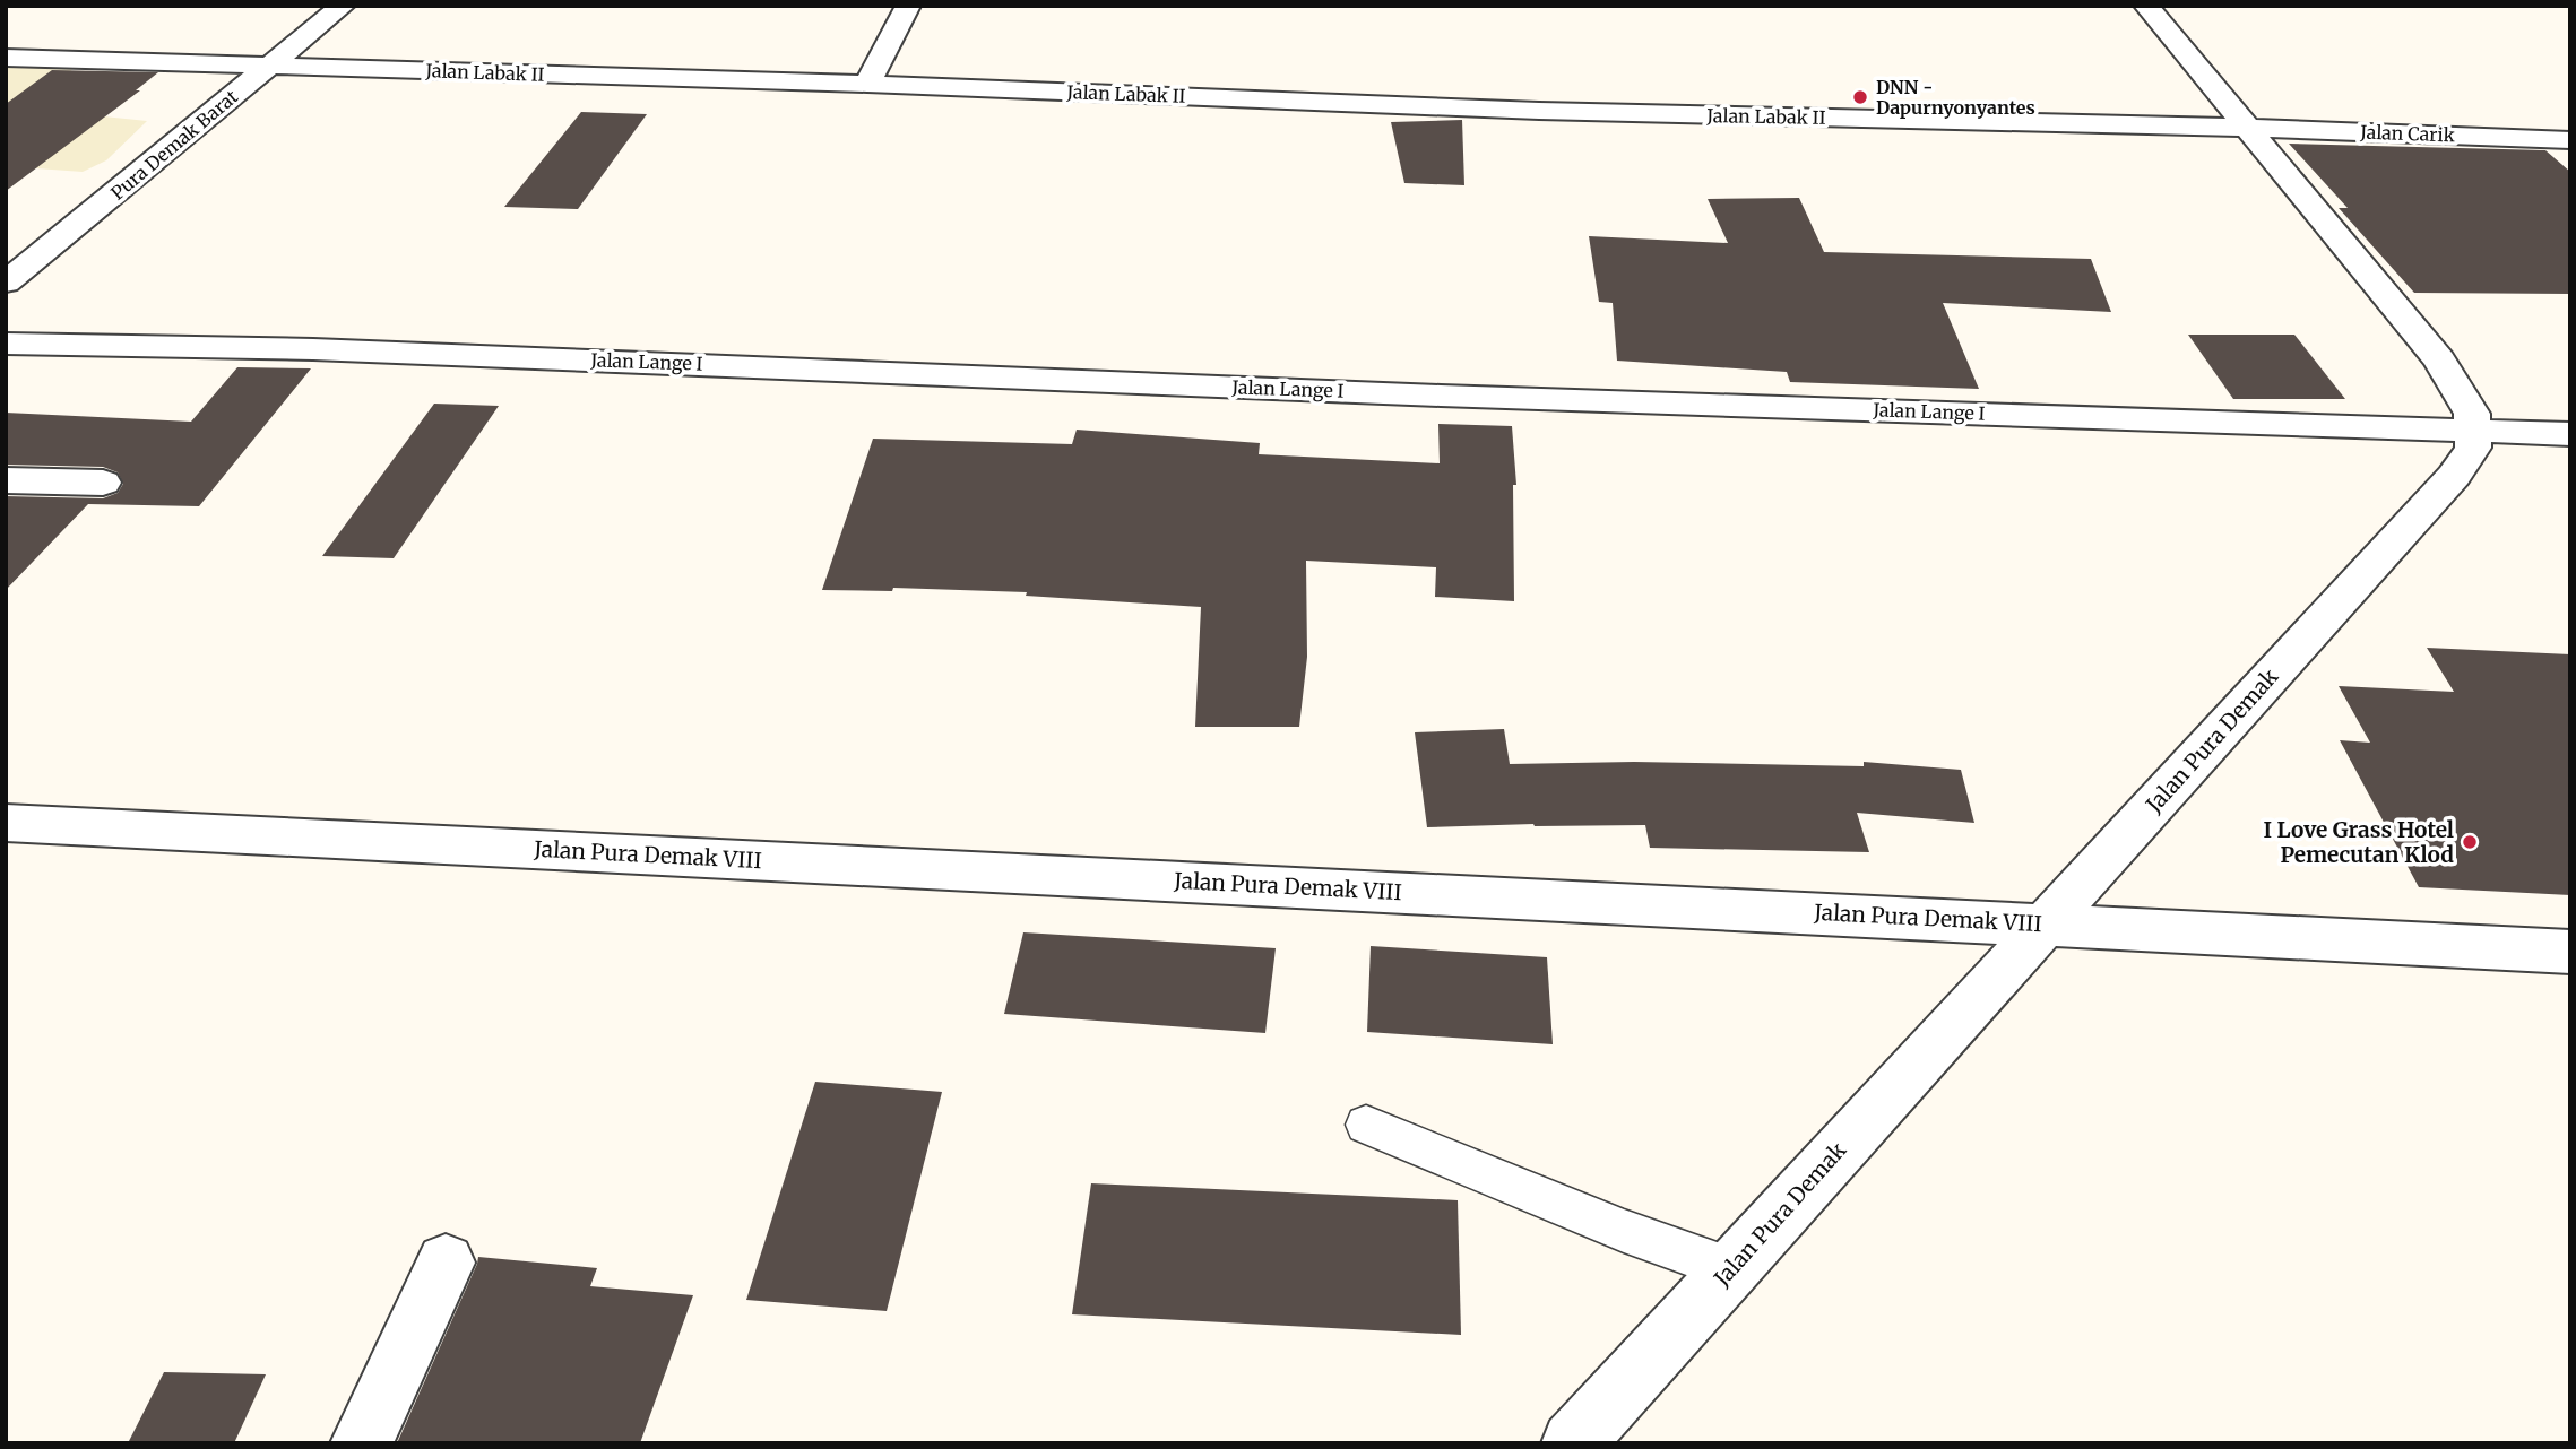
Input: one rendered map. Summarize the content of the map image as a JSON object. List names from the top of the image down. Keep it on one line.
{"streets":{"street":["Jalan Labak II","Jalan Carik","Pura Demak Barat","Jalan Lange I","Jalan Pura Demak","Jalan Pura Demak VIII"]},"crossings":[["Jalan Labak II","Jalan Carik"],["Jalan Labak II","Pura Demak Barat"],["Jalan Lange I","Jalan Pura Demak"],["Jalan Pura Demak","Jalan Pura Demak VIII"]],"places":["DNN - Dapurnyonyantes","I Love Grass Hotel Pemecutan Klod"]}
